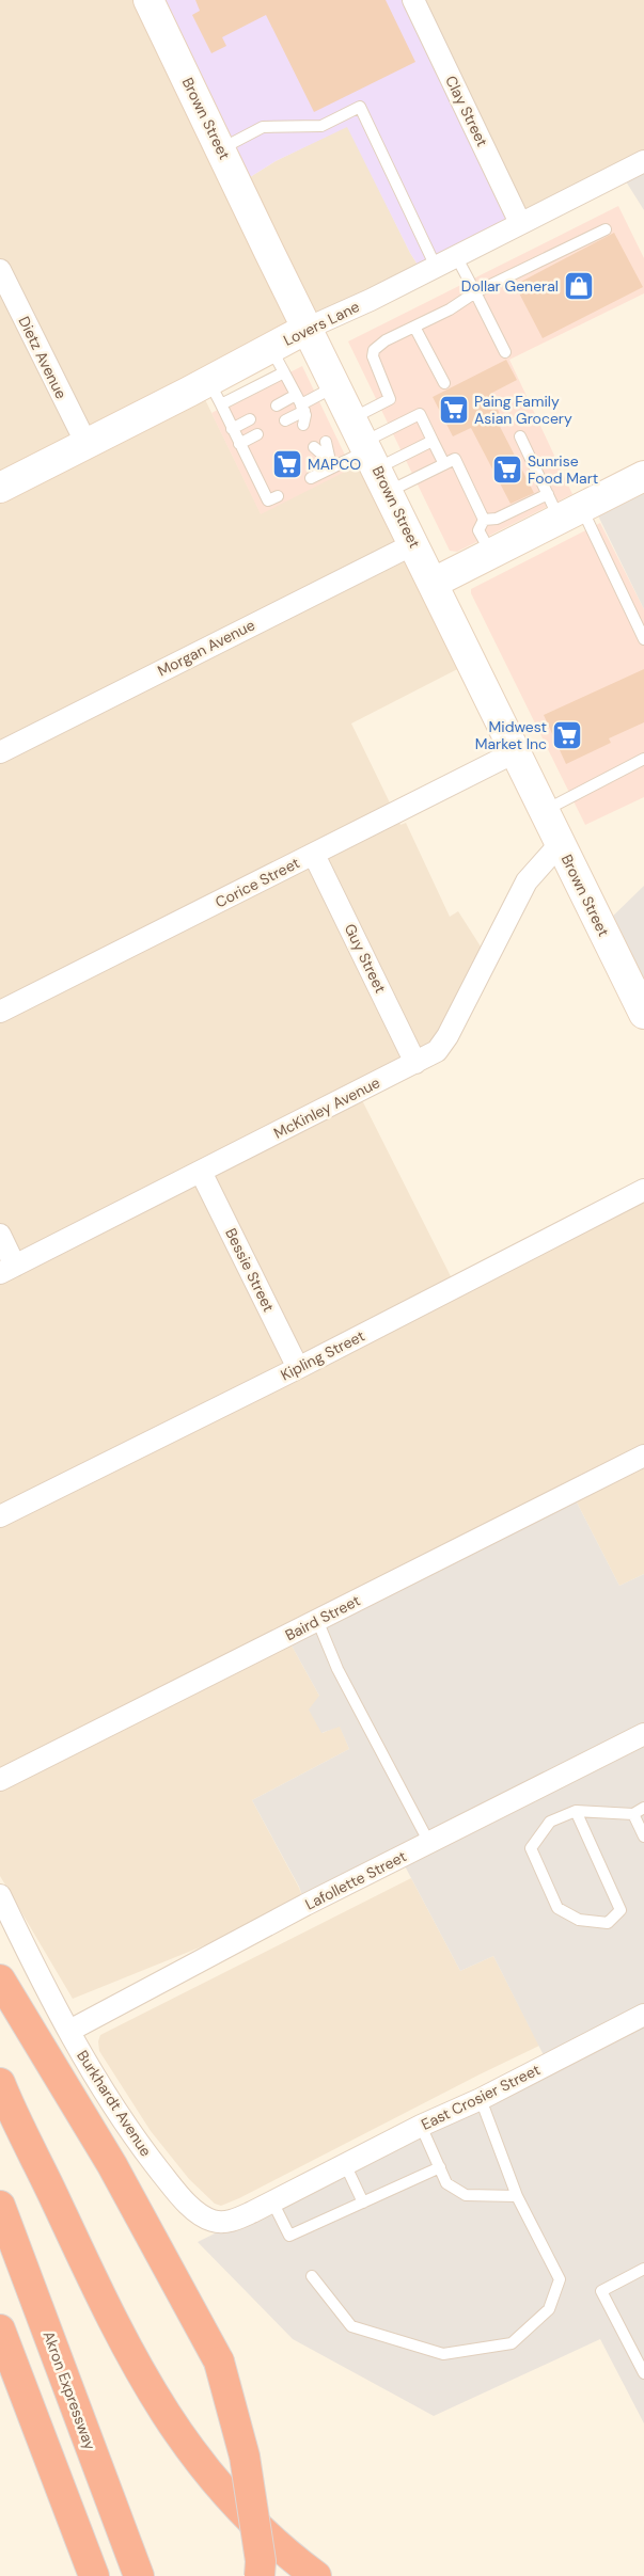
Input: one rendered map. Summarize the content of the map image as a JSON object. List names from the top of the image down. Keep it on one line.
{"streets":{"highway":["Akron Expressway"],"main road":["Brown Street","Lovers Lane"],"street":["Clay Street","Dietz Avenue","Morgan Avenue","Corice Street","Guy Street","McKinley Avenue","Bessie Street","Kipling Street","Baird Street","Lafollette Street","East Crosier Street","Burkhardt Avenue"]},"crossings":[["Clay Street","Lovers Lane"],["Brown Street","Lovers Lane"],["Brown Street","Morgan Avenue"],["Brown Street","Corice Street"],["Brown Street","McKinley Avenue"],["Lovers Lane","Dietz Avenue"],["Corice Street","Guy Street"],["Guy Street","McKinley Avenue"],["McKinley Avenue","Bessie Street"],["Bessie Street","Kipling Street"],["Lafollette Street","Burkhardt Avenue"],["East Crosier Street","Burkhardt Avenue"]],"places":{"shop":["Dollar General"],"supermarket":["Paing Family Asian Grocery","MAPCO","Sunrise Food Mart","Midwest Market Inc"]}}
